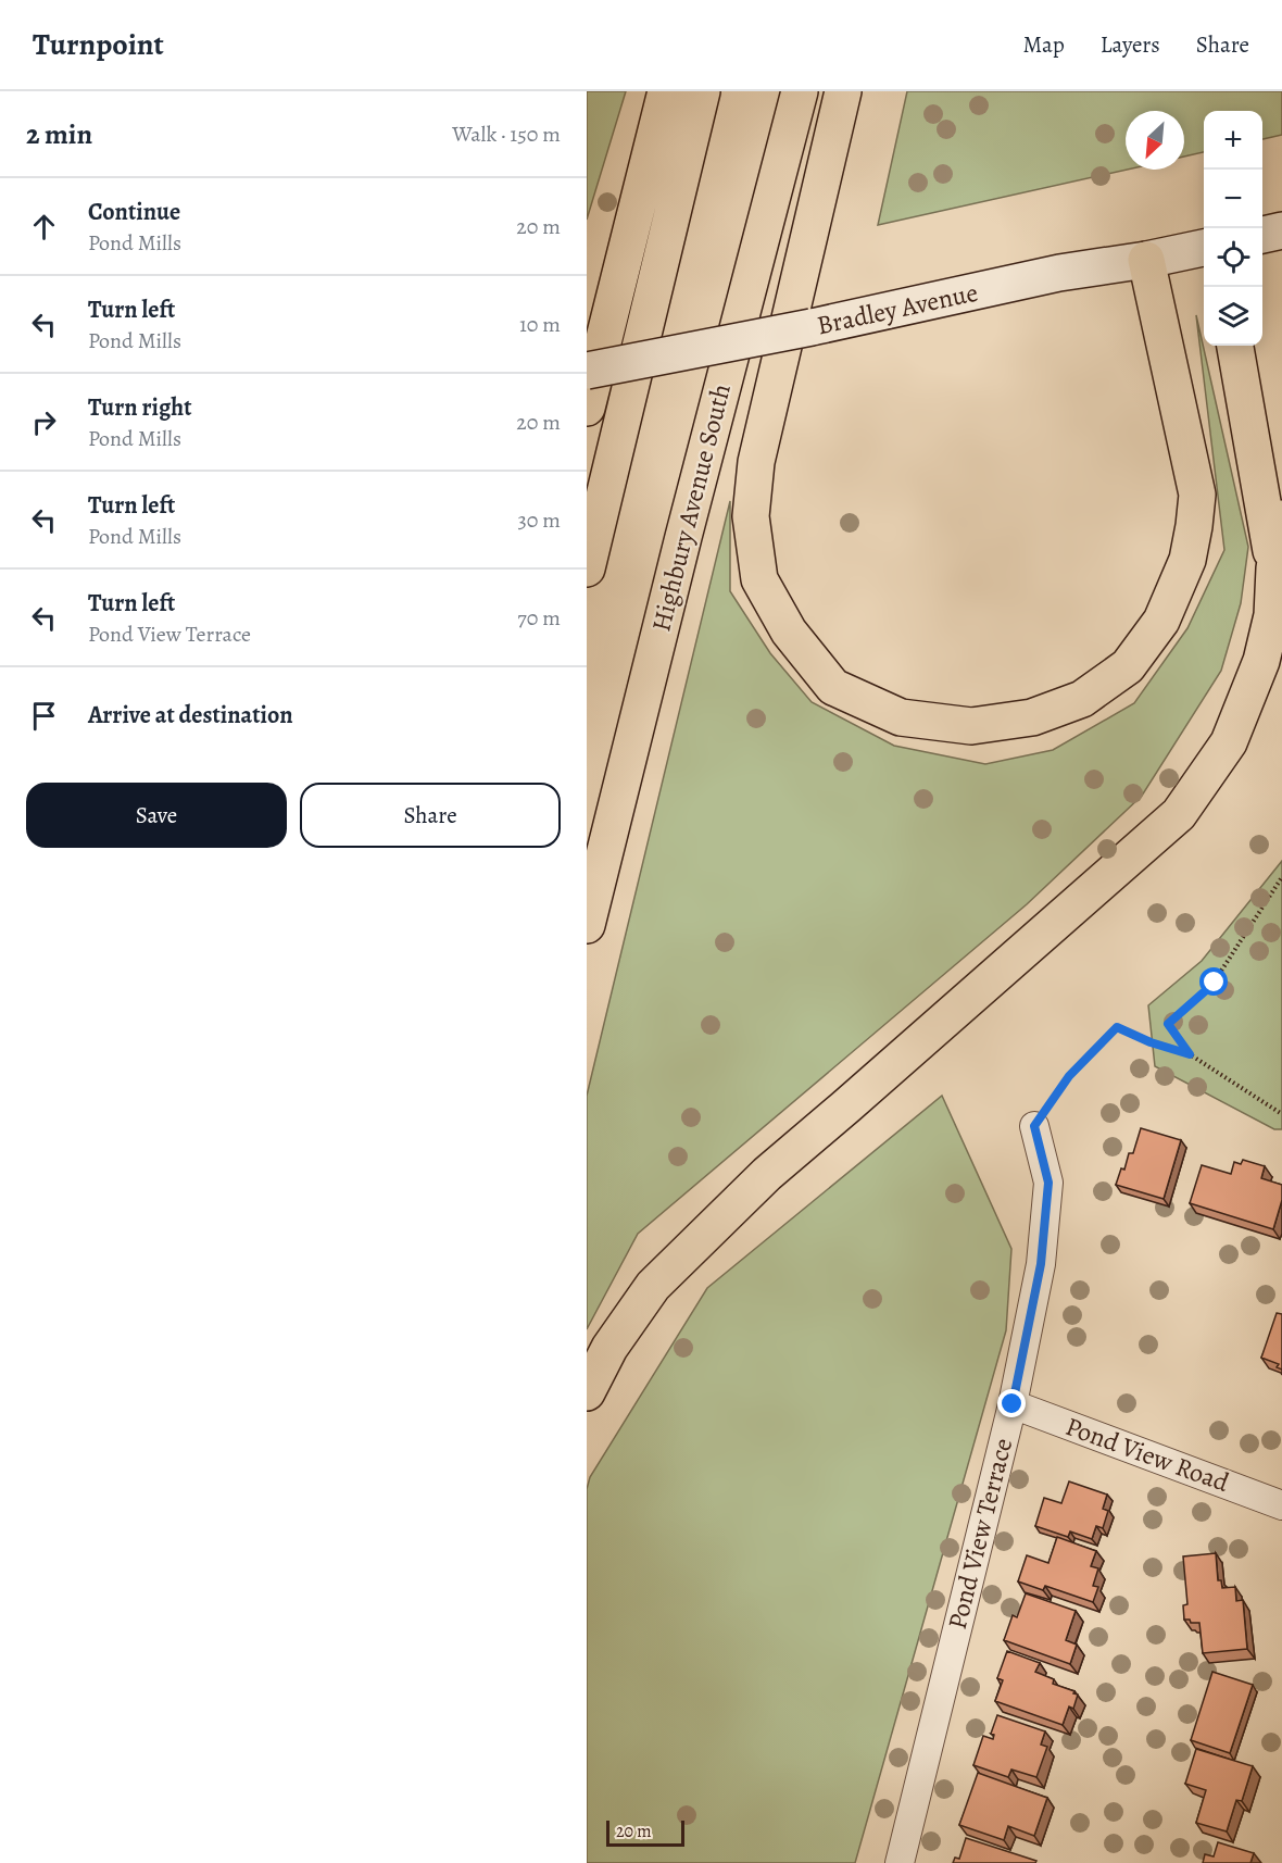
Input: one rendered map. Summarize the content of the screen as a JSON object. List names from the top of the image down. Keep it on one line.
{"streets":{"highway":["Highbury Avenue South"],"main road":["Bradley Avenue"],"street":["Pond View Road","Pond View Terrace"]},"crossings":[["Pond View Road","Pond View Terrace"]],"scale_bar":"20 m","north":"bottom left","page":{"header":"Turnpoint","nav":["Map","Layers","Share"],"heading":["2 min","Walk · 150 m"],"map_buttons":["+","−"],"list":[["Continue","Pond Mills","20 m"],["Turn left","Pond Mills","10 m"],["Turn right","Pond Mills","20 m"],["Turn left","Pond Mills","30 m"],["Turn left","Pond View Terrace","70 m"],"Arrive at destination"],"buttons":["Save","Share"],"scale":"20 m"}}
